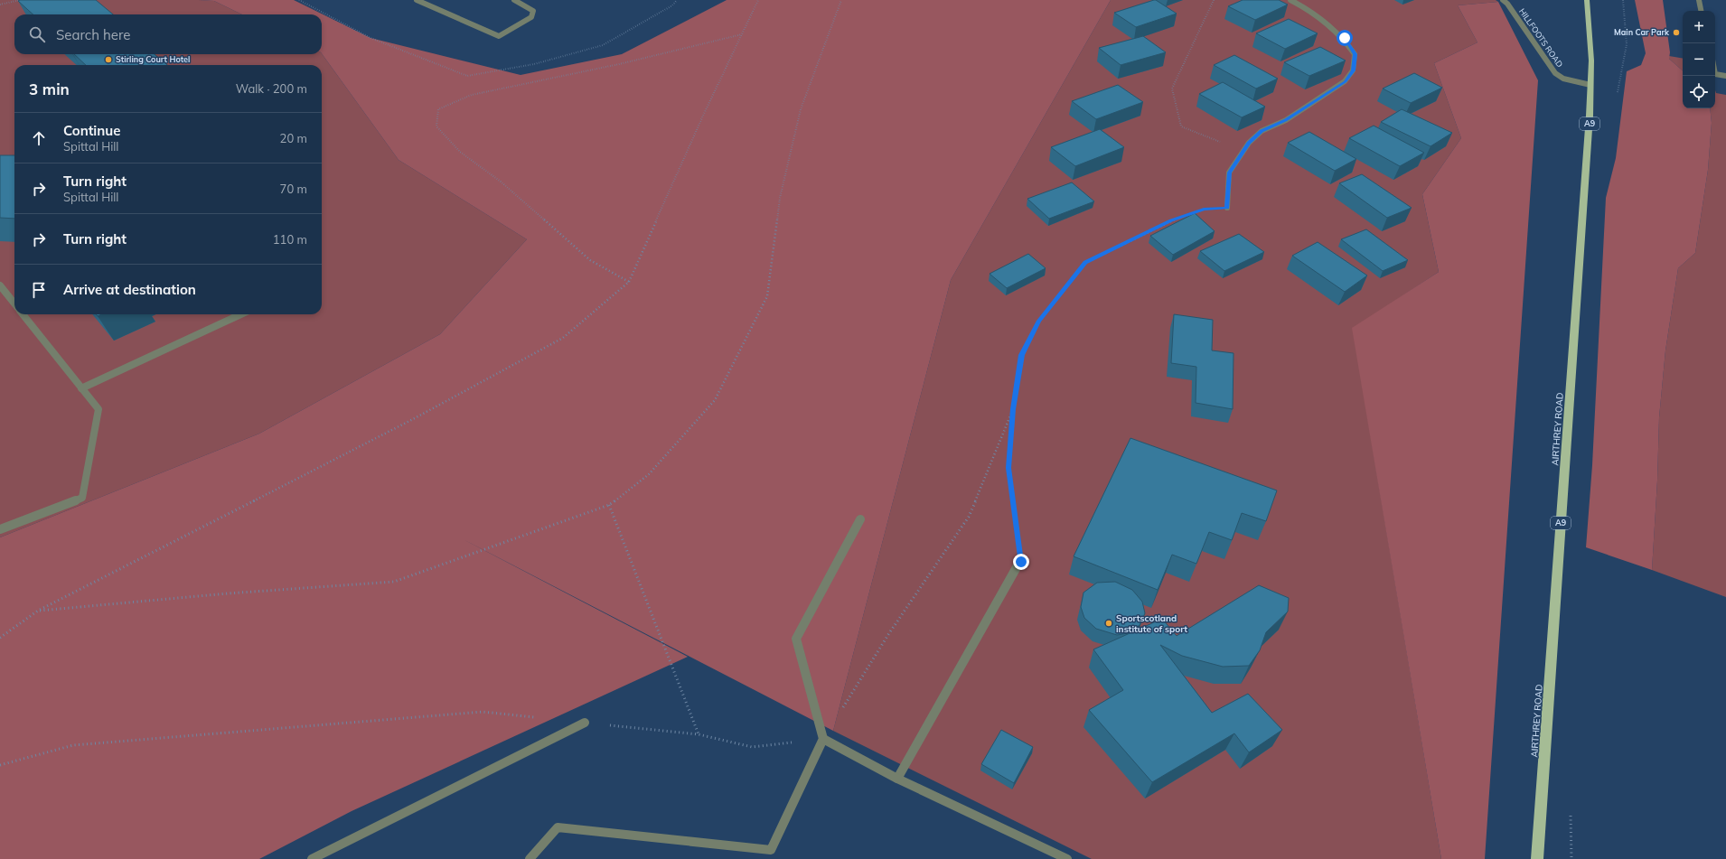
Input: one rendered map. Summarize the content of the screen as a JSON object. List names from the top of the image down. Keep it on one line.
{"streets":{"main road":["A9","AIRTHREY ROAD"],"street":["HILLFOOTS ROAD"]},"crossings":[["HILLFOOTS ROAD","AIRTHREY ROAD"]],"places":["Main Car Park","Stirling Court Hotel","Sportscotland institute of sport"],"page":{"map_buttons":["+","−"],"search":"Search here","heading":["3 min","Walk · 200 m"],"list":[["Continue","Spittal Hill","20 m"],["Turn right","Spittal Hill","70 m"],["Turn right","110 m"],"Arrive at destination"]}}
